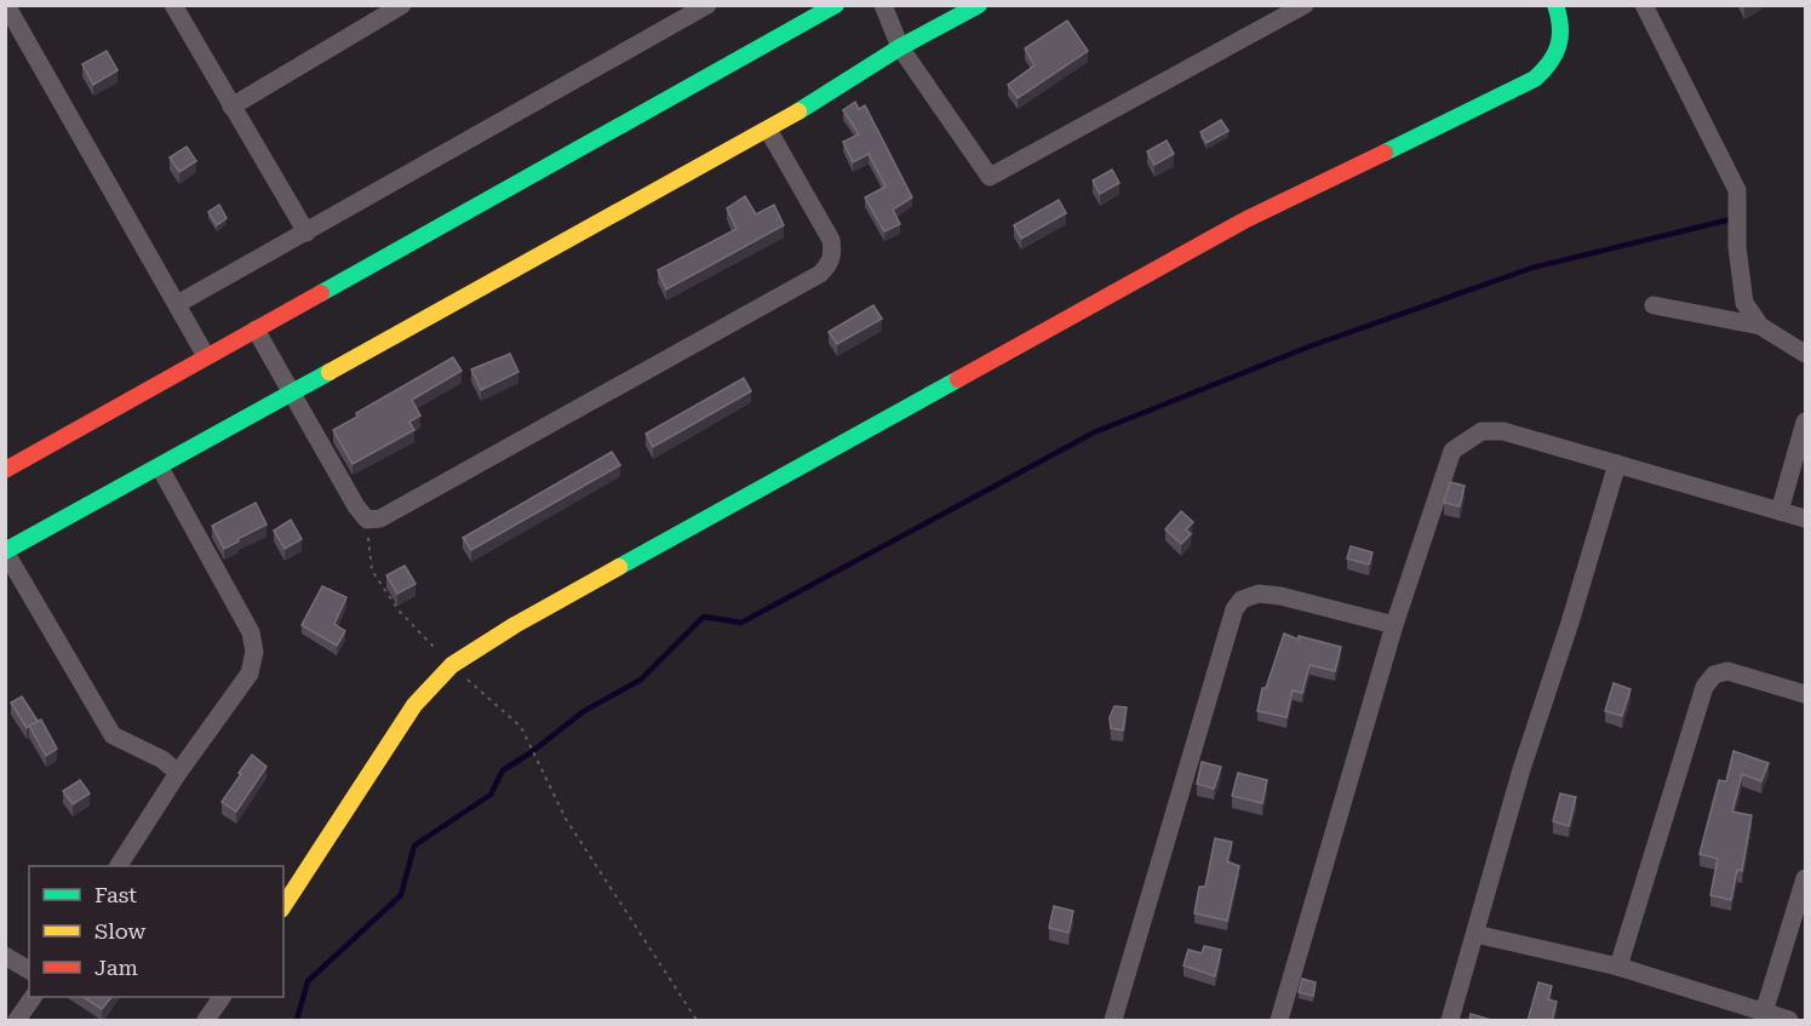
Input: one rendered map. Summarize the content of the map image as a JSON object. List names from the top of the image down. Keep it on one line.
{"legend":["Fast","Slow","Jam"]}
